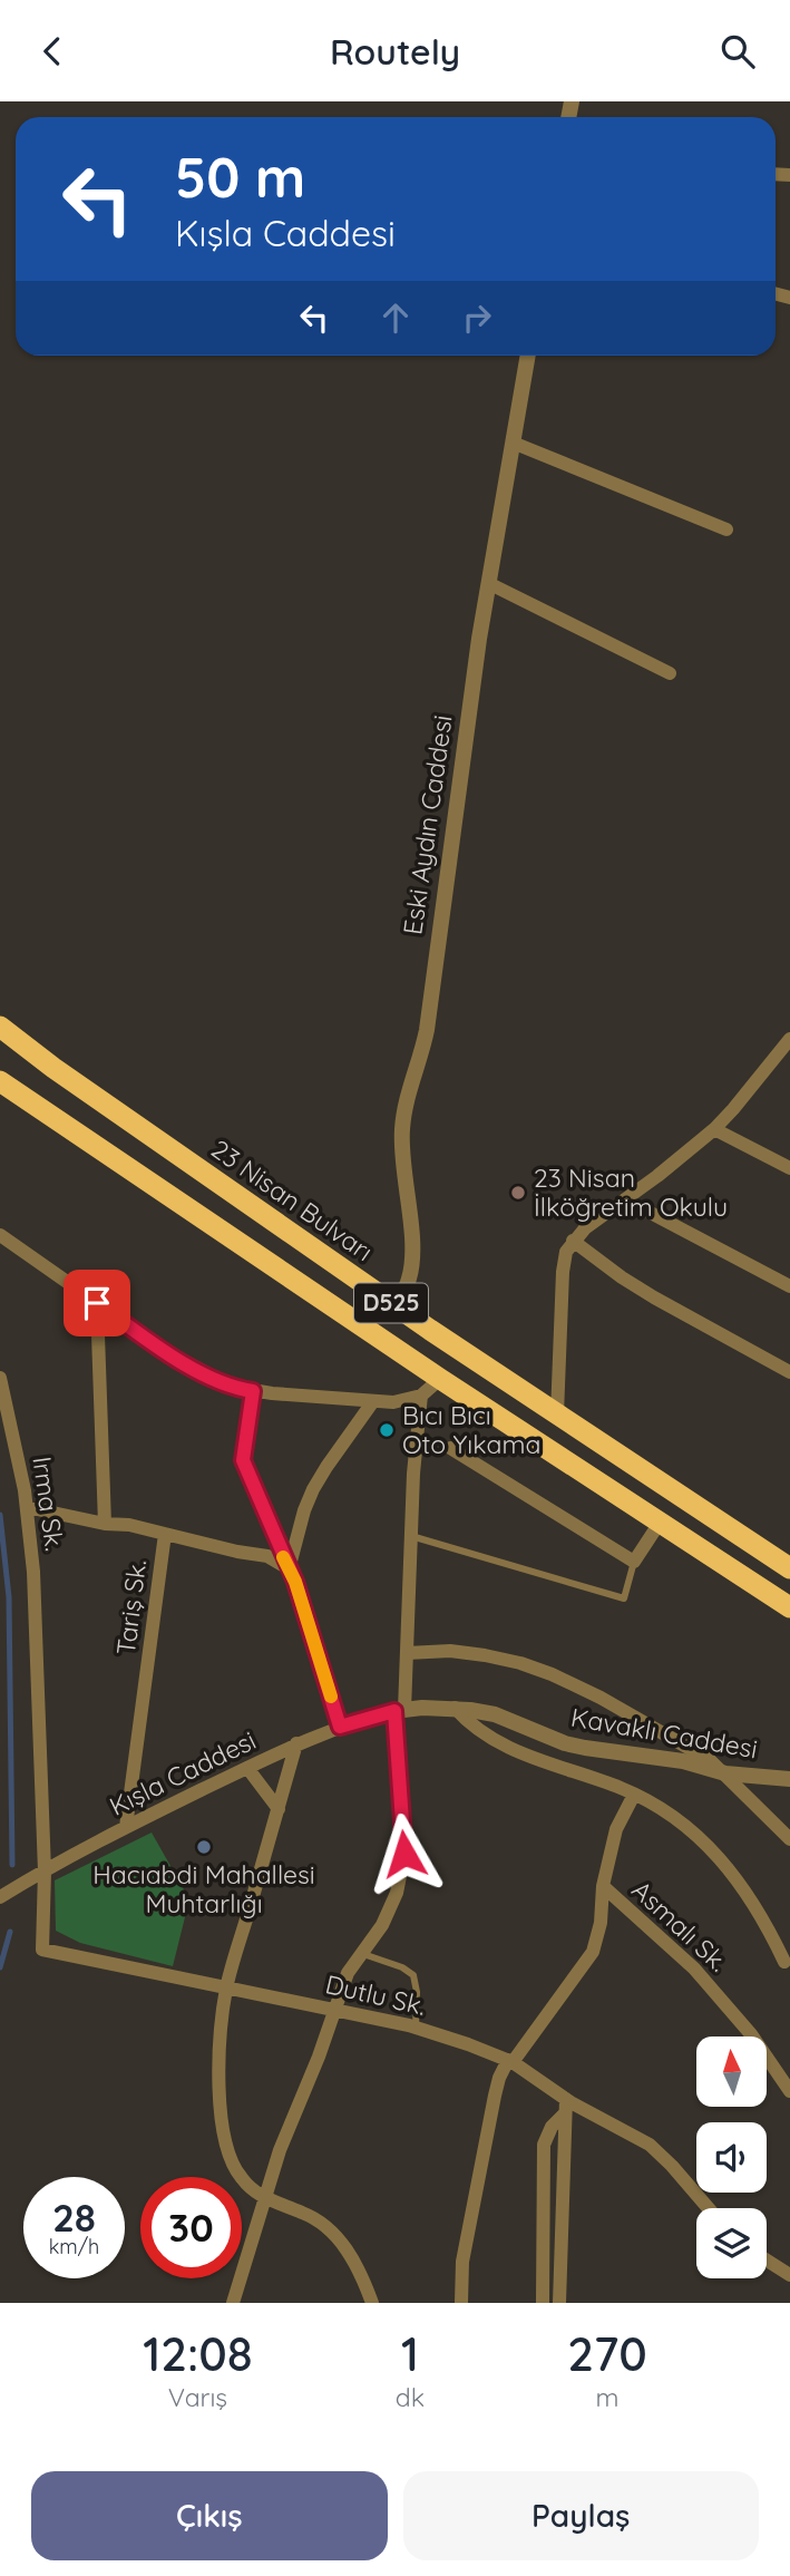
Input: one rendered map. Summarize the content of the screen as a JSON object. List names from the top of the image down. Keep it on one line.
{"streets":{"highway":["23 Nisan Bulvarı","D525"],"street":["Eski Aydın Caddesi","Irma Sk.","Tariş Sk.","Kavaklı Caddesi","Kışla Caddesi","Asmalı Sk.","Dutlu Sk."]},"crossings":[["Eski Aydın Caddesi","23 Nisan Bulvarı"],["Irma Sk.","Tariş Sk."],["Irma Sk.","Kışla Caddesi"],["Irma Sk.","Dutlu Sk."],["Tariş Sk.","Kışla Caddesi"],["Kavaklı Caddesi","Kışla Caddesi"],["Kışla Caddesi","Dutlu Sk."],["Asmalı Sk.","Dutlu Sk."]],"places":["23 Nisan İlköğretim Okulu","Bıcı Bıcı Oto Yıkama","Hacıabdi Mahallesi Muhtarlığı"],"north":"top","page":{"header":"Routely","turn":["50 m","Kışla Caddesi"],"speed":"28 km/h","limit":"30","eta":["12:08","Varış","1","dk","270","m"],"buttons":["Çıkış","Paylaş"]}}
